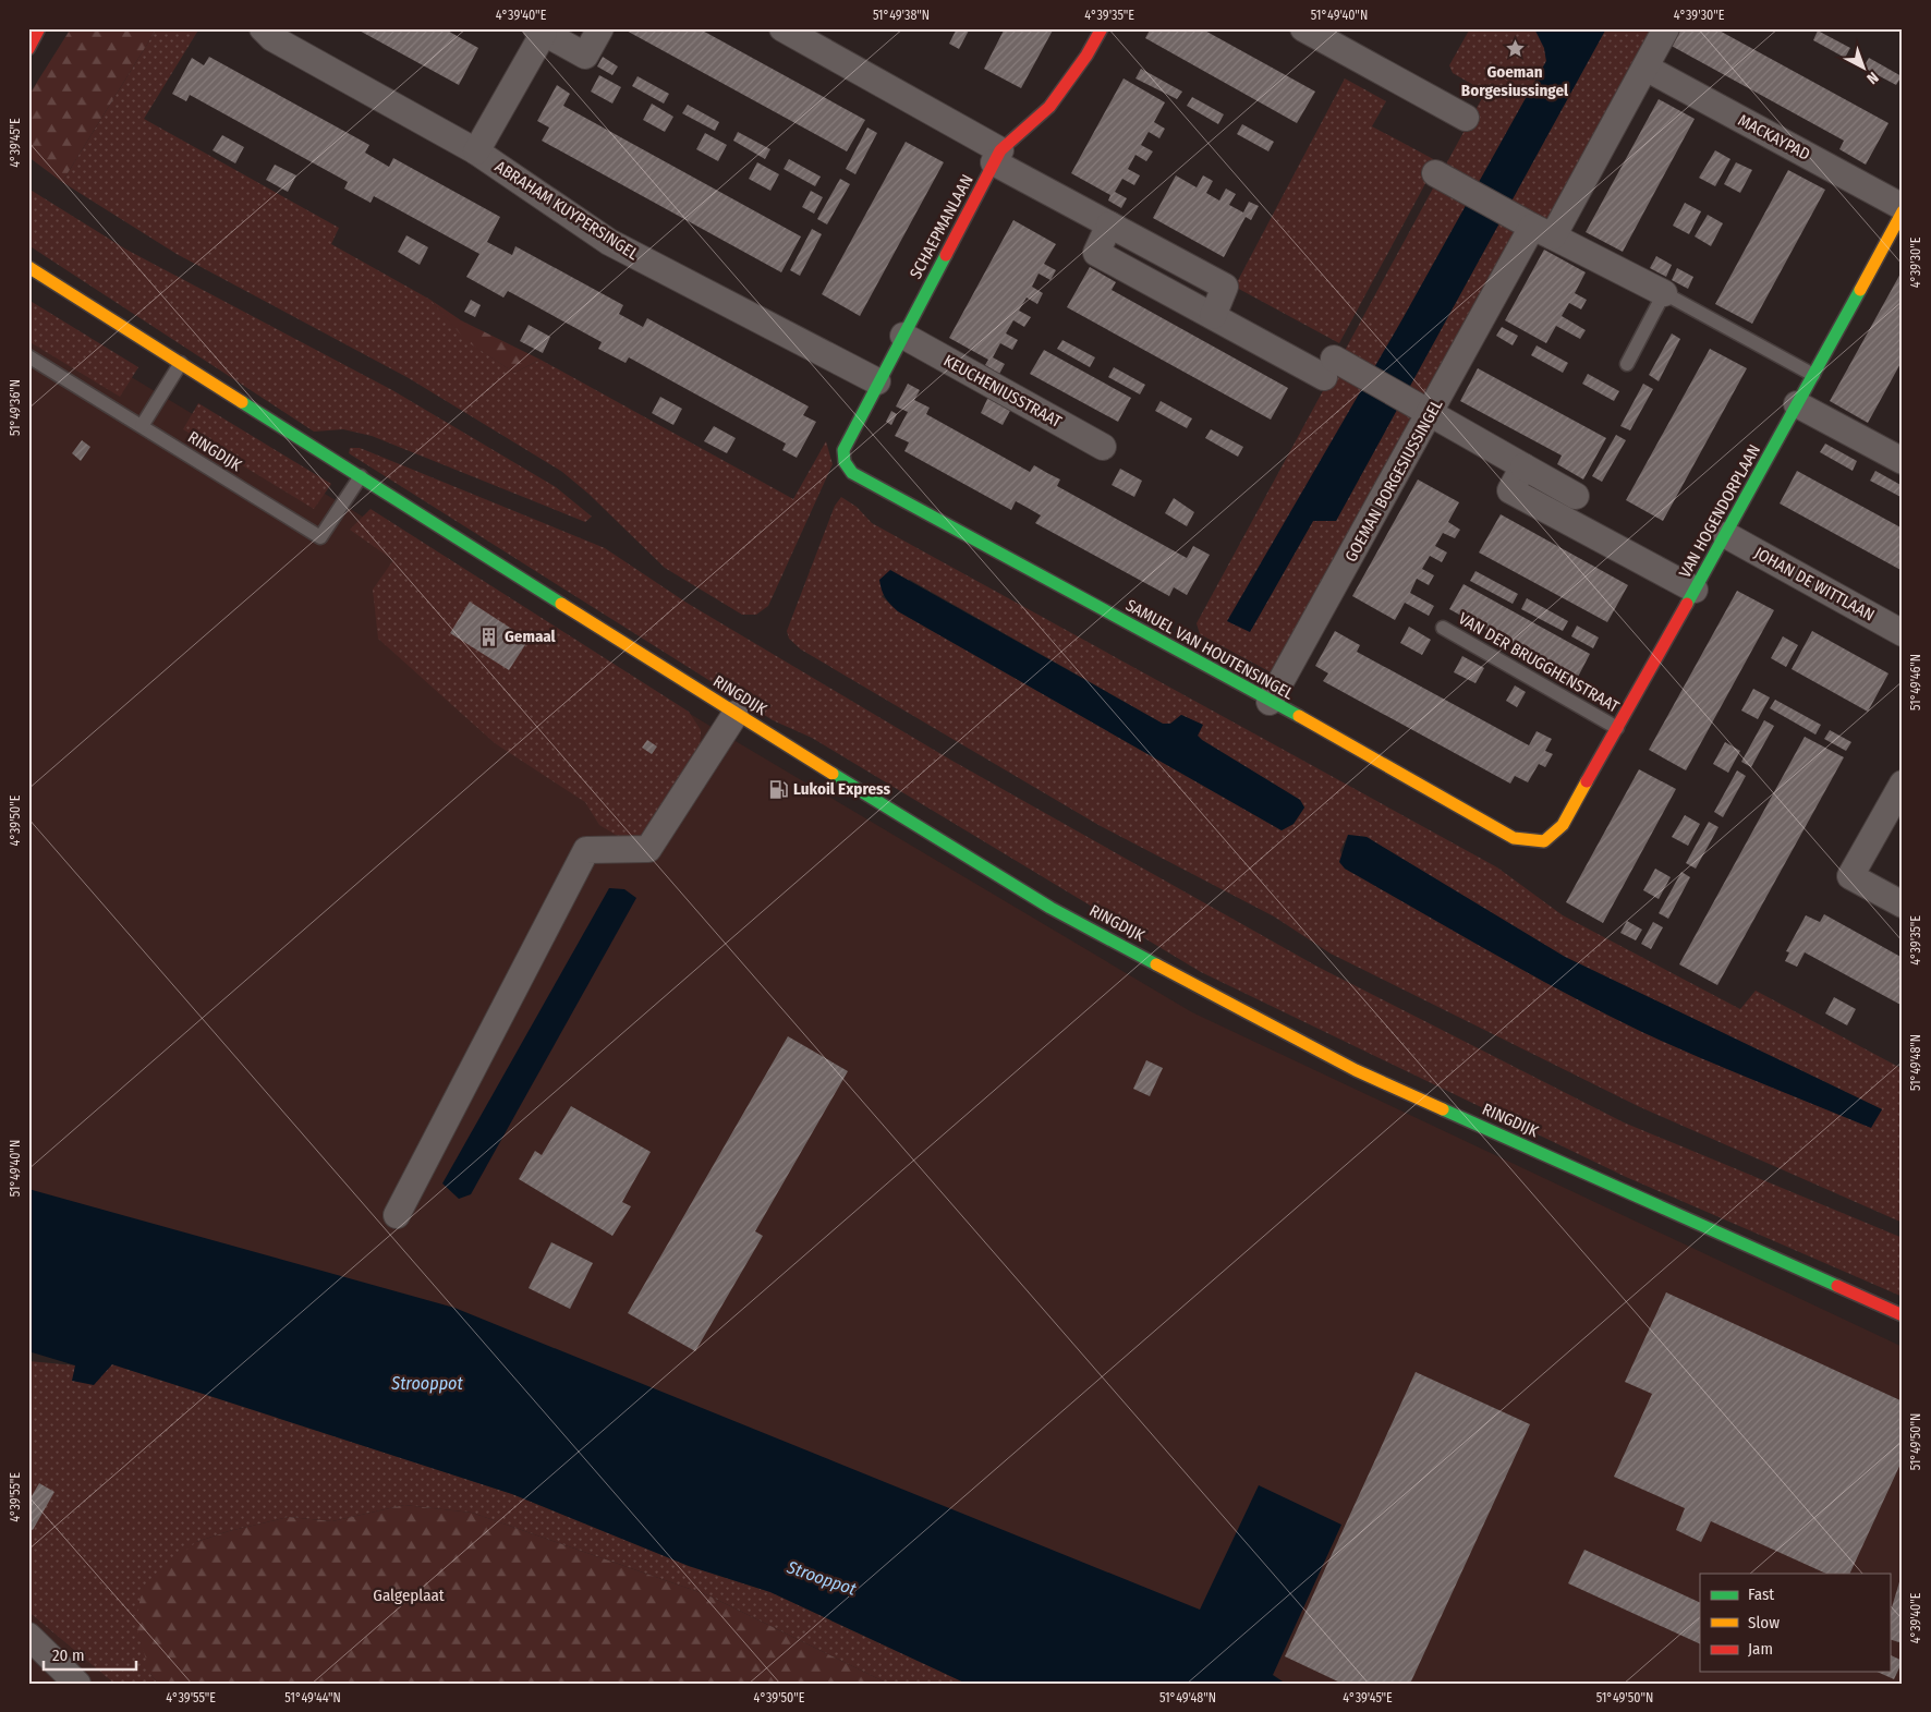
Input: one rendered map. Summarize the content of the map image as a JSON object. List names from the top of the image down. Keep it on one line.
{"streets":{"main road":["SCHAEPMANLAAN","RINGDIJK","VAN HOGENDORPLAAN","SAMUEL VAN HOUTENSINGEL"],"street":["MACKAYPAD","ABRAHAM KUYPERSINGEL","KEUCHENIUSSTRAAT","GOEMAN BORGESIUSSINGEL","JOHAN DE WITTLAAN"],"lane":["VAN DER BRUGGHENSTRAAT"]},"crossings":[["MACKAYPAD","GOEMAN BORGESIUSSINGEL"],["ABRAHAM KUYPERSINGEL","SCHAEPMANLAAN"],["SCHAEPMANLAAN","KEUCHENIUSSTRAAT"],["SCHAEPMANLAAN","SAMUEL VAN HOUTENSINGEL"],["GOEMAN BORGESIUSSINGEL","SAMUEL VAN HOUTENSINGEL"],["VAN HOGENDORPLAAN","JOHAN DE WITTLAAN"],["VAN HOGENDORPLAAN","SAMUEL VAN HOUTENSINGEL"],["VAN HOGENDORPLAAN","VAN DER BRUGGHENSTRAAT"]],"water":["Strooppot"],"parks":["Galgeplaat"],"places":{"place":["Goeman Borgesiussingel"],"building":["Gemaal"],"fuel station":["Lukoil Express"]},"legend":["Fast","Slow","Jam"],"scale_bar":"20 m","north":"bottom right","coordinates":["4°39'40\"E","51°49'38\"N","4°39'35\"E","51°49'40\"N","4°39'30\"E","4°39'45\"E","51°49'36\"N","51°49'46\"N","4°39'50\"E","51°49'48\"N","51°49'50\"N","4°39'55\"E","51°49'44\"N"]}
